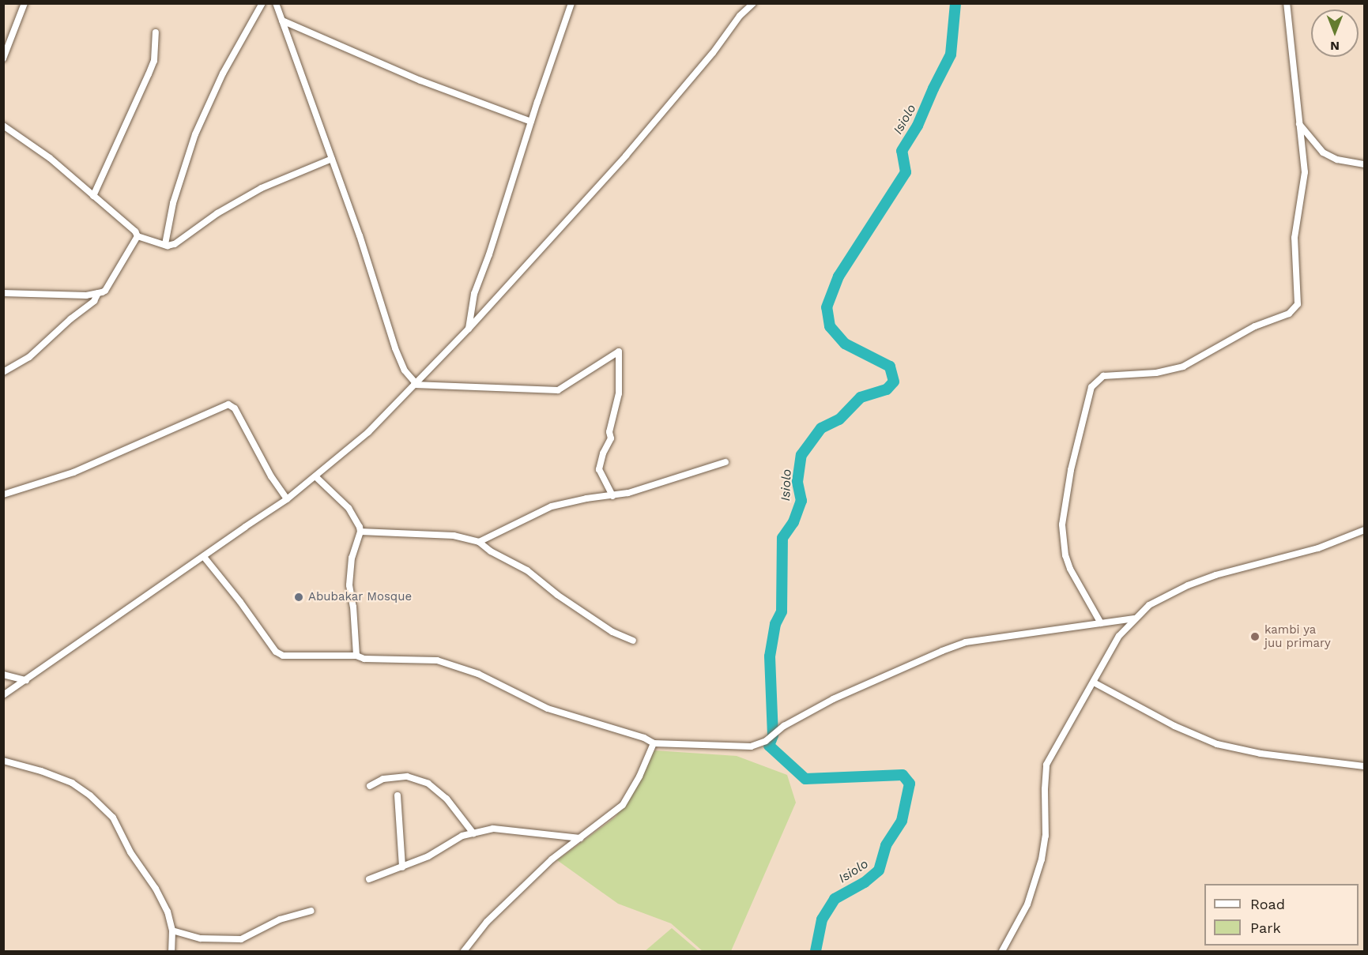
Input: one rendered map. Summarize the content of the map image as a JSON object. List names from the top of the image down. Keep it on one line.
{"water":["Isiolo"],"places":["Abubakar Mosque","kambi ya juu primary"],"legend":["Road","Park"],"north":"bottom"}
